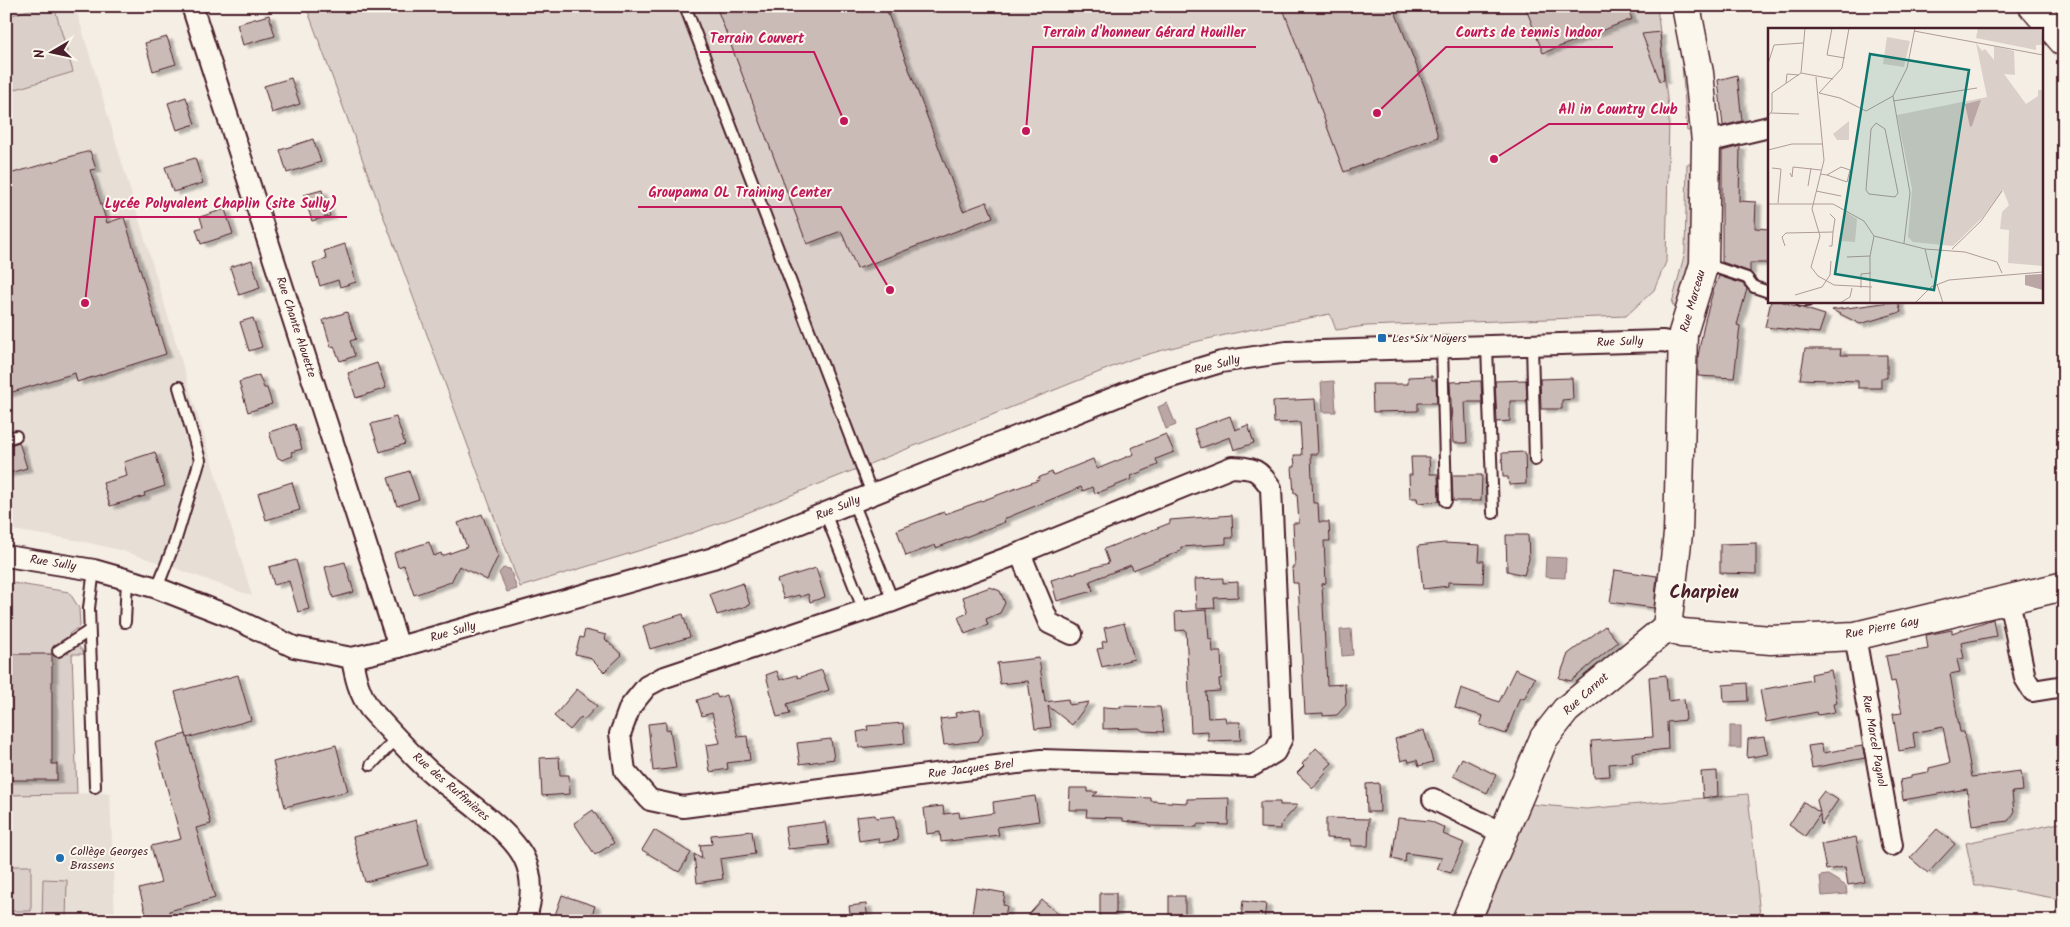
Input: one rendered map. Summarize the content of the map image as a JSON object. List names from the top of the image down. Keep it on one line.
{"streets":{"street":["Rue Marceau","Rue Chante Alouette","Rue Sully","Rue Pierre Gay","Rue Carnot","Rue Marcel Pagnol","Rue Jacques Brel","Rue des Ruffinières"]},"crossings":[["Rue Marceau","Rue Sully"],["Rue Marceau","Rue Pierre Gay"],["Rue Marceau","Rue Carnot"],["Rue Chante Alouette","Rue Sully"],["Rue Sully","Rue des Ruffinières"],["Rue Pierre Gay","Rue Carnot"],["Rue Pierre Gay","Rue Marcel Pagnol"]],"districts":["Charpieu"],"places":{"other":["Courts de tennis Indoor","Terrain Couvert","Terrain d'honneur Gérard Houiller","All in Country Club","Groupama OL Training Center","Lycée Polyvalent Chaplin (site Sully)","Collège Georges Brassens"],"transit":["Les Six Noyers"]},"north":"left"}
